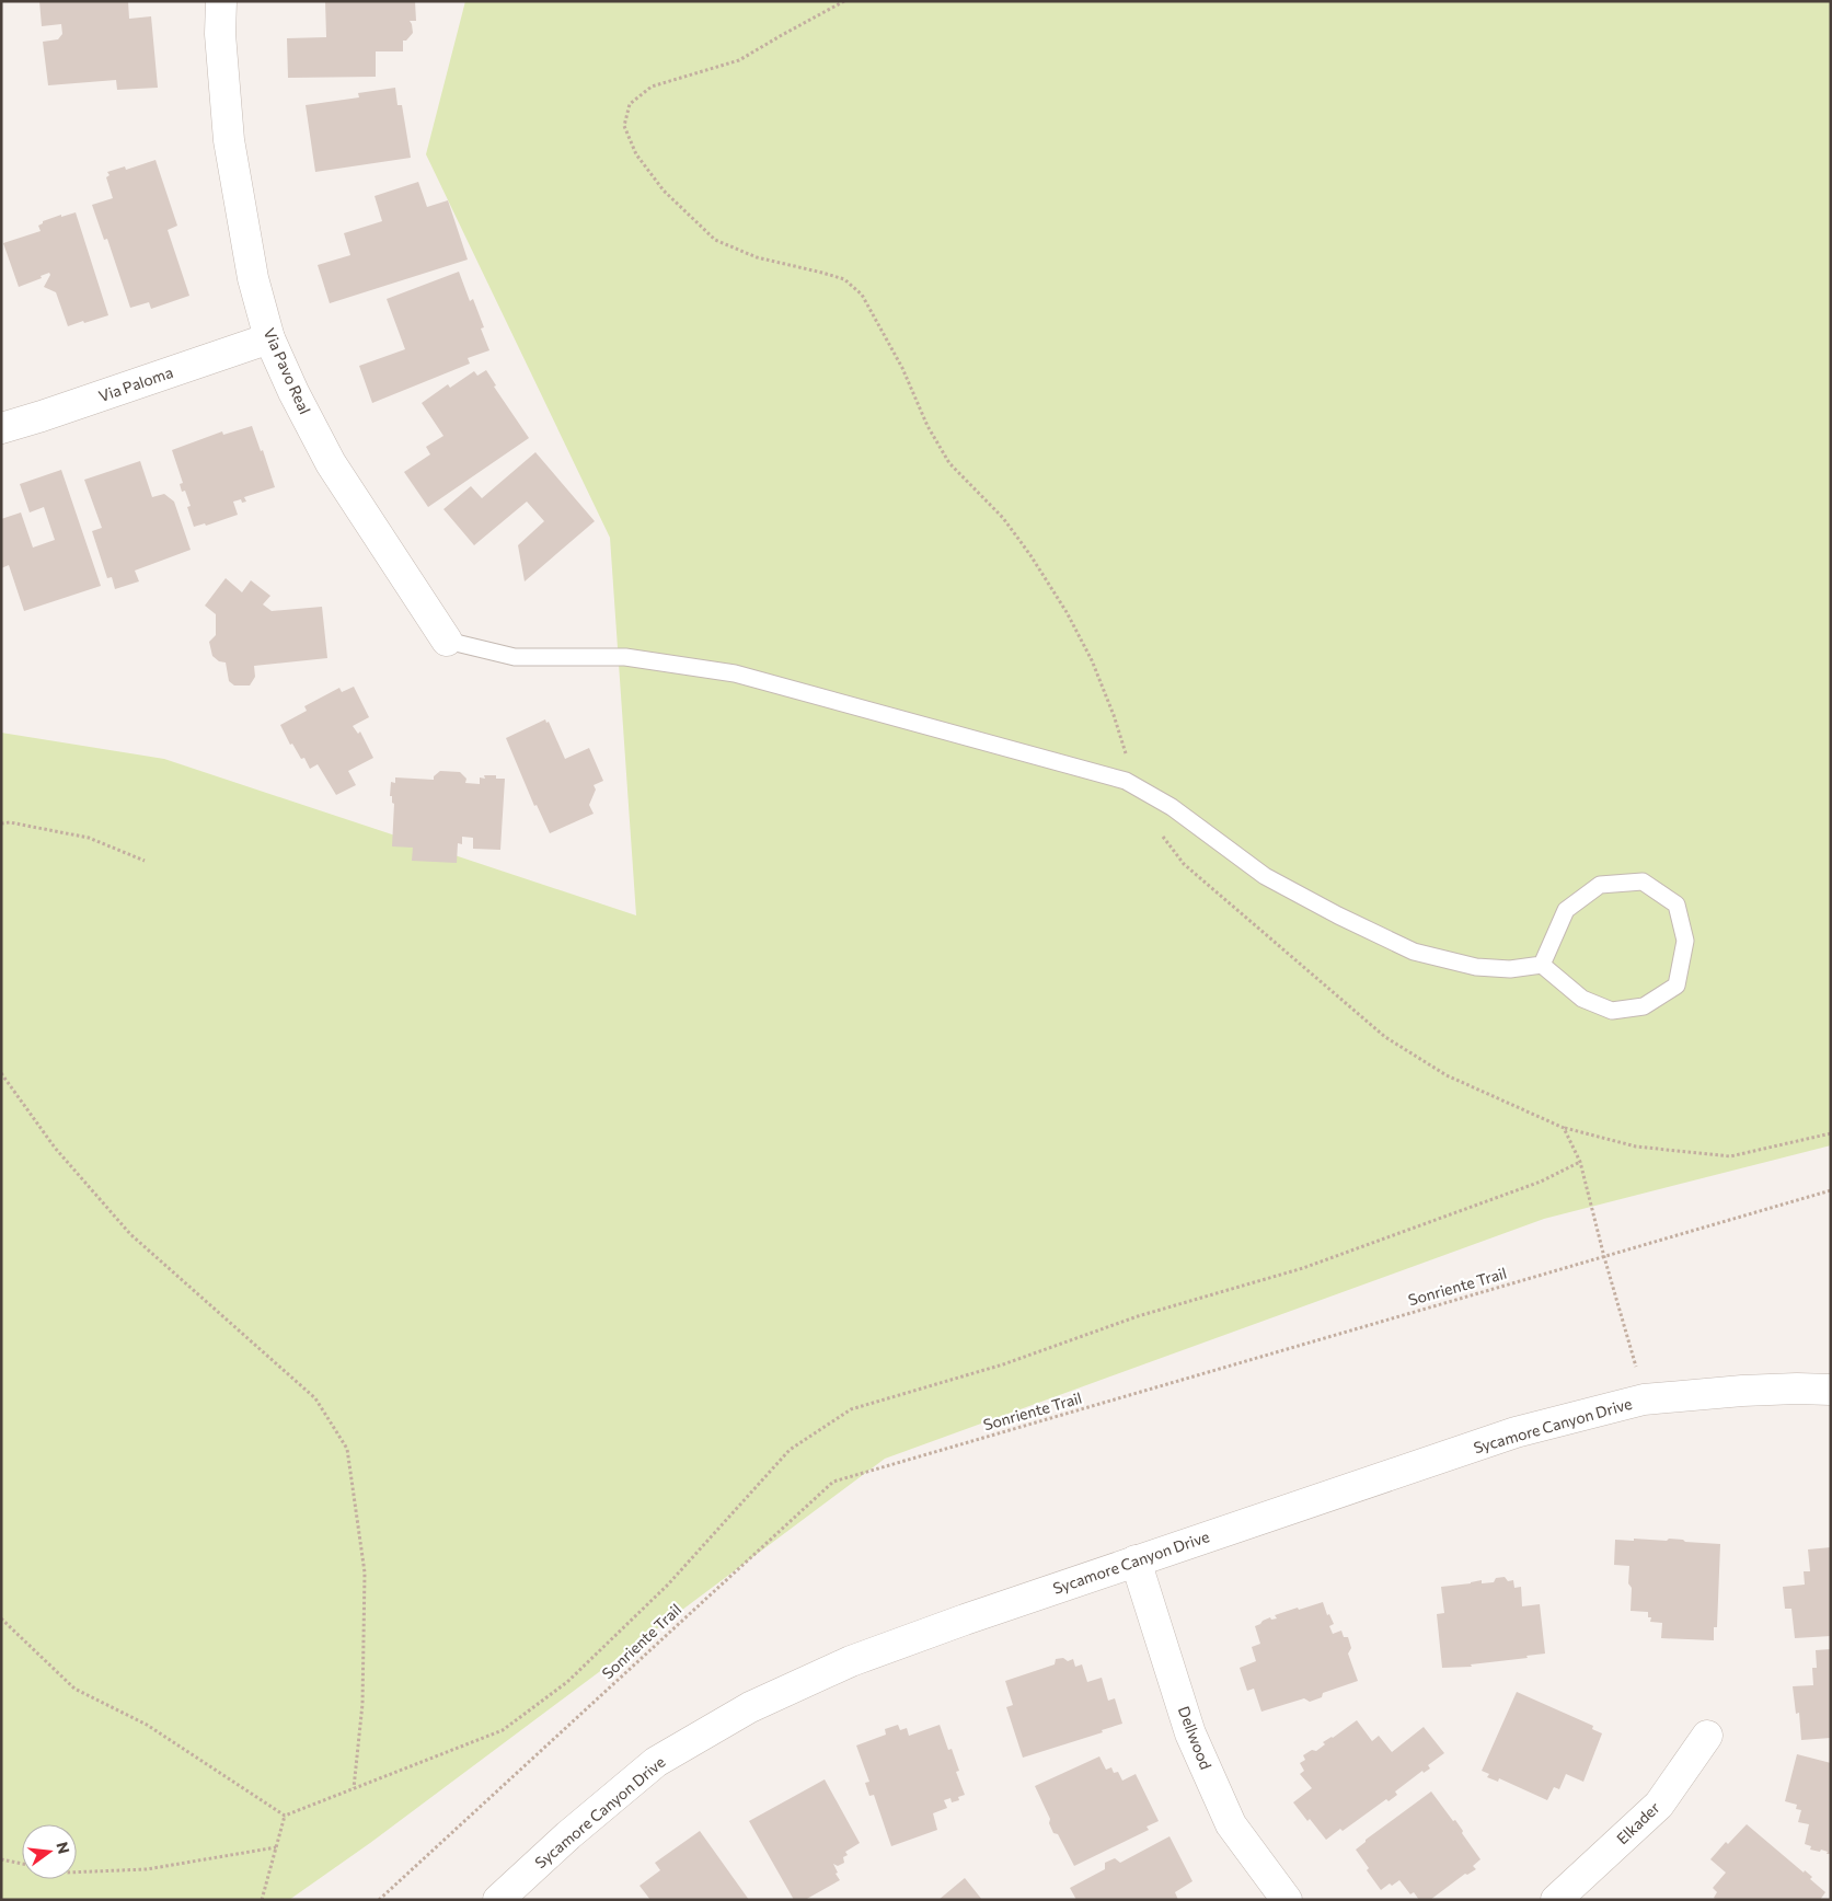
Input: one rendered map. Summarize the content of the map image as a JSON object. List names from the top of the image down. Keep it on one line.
{"streets":{"street":["Via Pavo Real","Via Paloma","Sycamore Canyon Drive","Dellwood","Elkader"],"path":["Sonriente Trail"]},"crossings":[["Via Pavo Real","Via Paloma"],["Sycamore Canyon Drive","Dellwood"]],"north":"right"}
